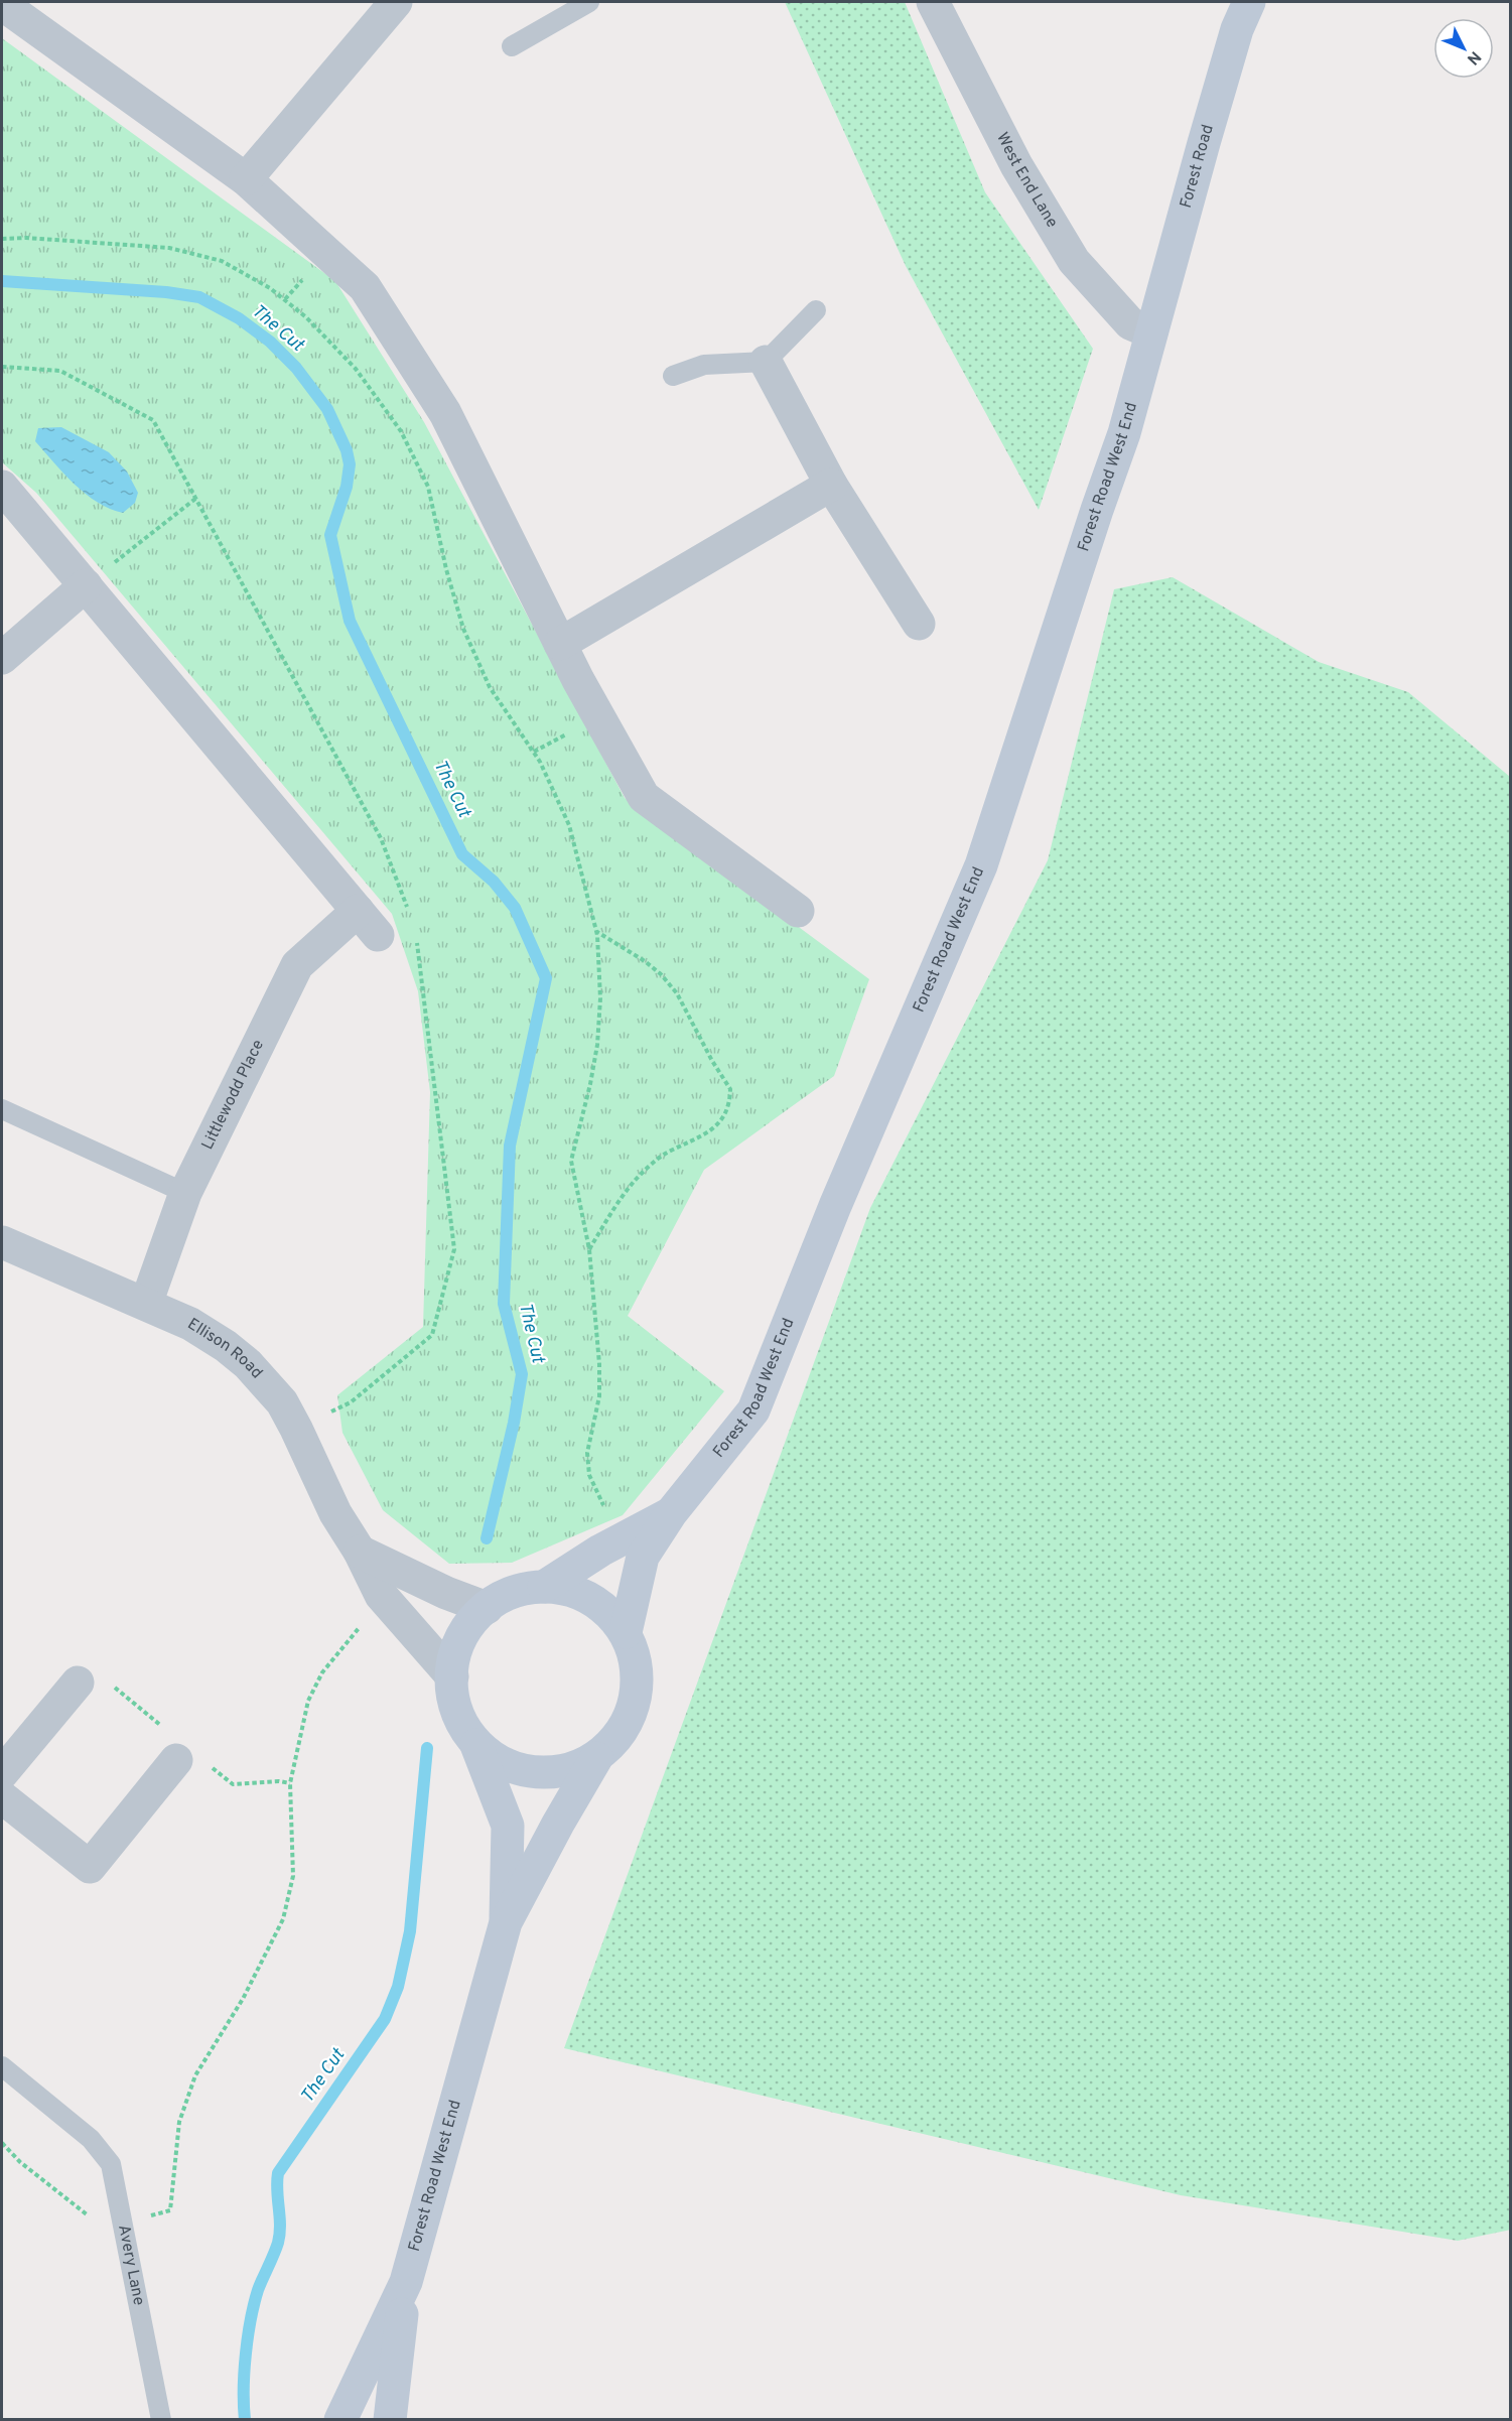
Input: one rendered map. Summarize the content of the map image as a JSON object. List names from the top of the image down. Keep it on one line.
{"streets":{"main road":["Forest Road","Forest Road West End"],"street":["West End Lane","Littlewodd Place","Ellison Road"],"lane":["Avery Lane"]},"crossings":[["Forest Road","West End Lane"],["Forest Road","Forest Road West End"],["West End Lane","Forest Road West End"],["Forest Road West End","Ellison Road"],["Littlewodd Place","Ellison Road"]],"water":["The Cut"],"north":"bottom right"}
